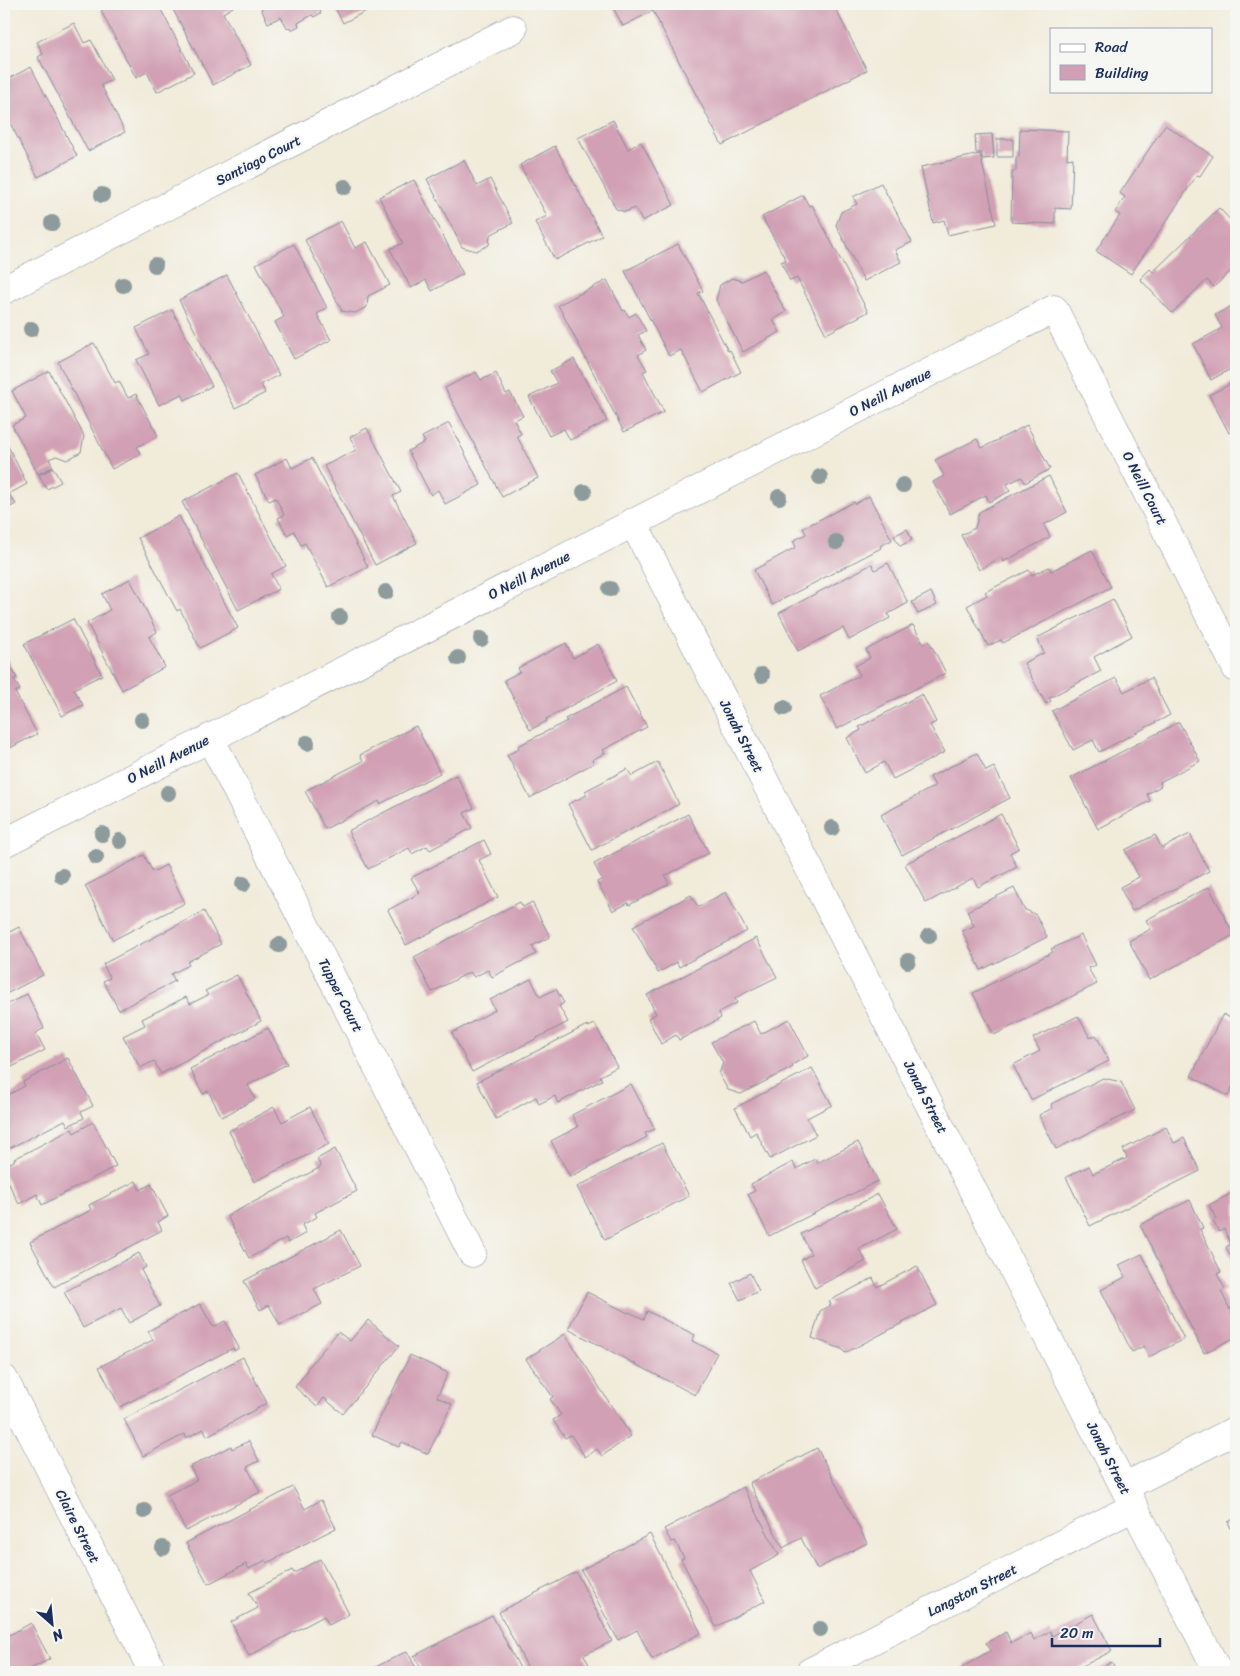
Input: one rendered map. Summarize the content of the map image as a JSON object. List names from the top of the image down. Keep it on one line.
{"streets":{"street":["Santiago Court","O Neill Avenue","O Neill Court","Jonah Street","Tupper Court","Claire Street","Langston Street"]},"crossings":[["O Neill Avenue","O Neill Court"],["O Neill Avenue","Jonah Street"],["O Neill Avenue","Tupper Court"],["Jonah Street","Langston Street"]],"legend":["Road","Building"],"scale_bar":"20 m","north":"bottom right"}
